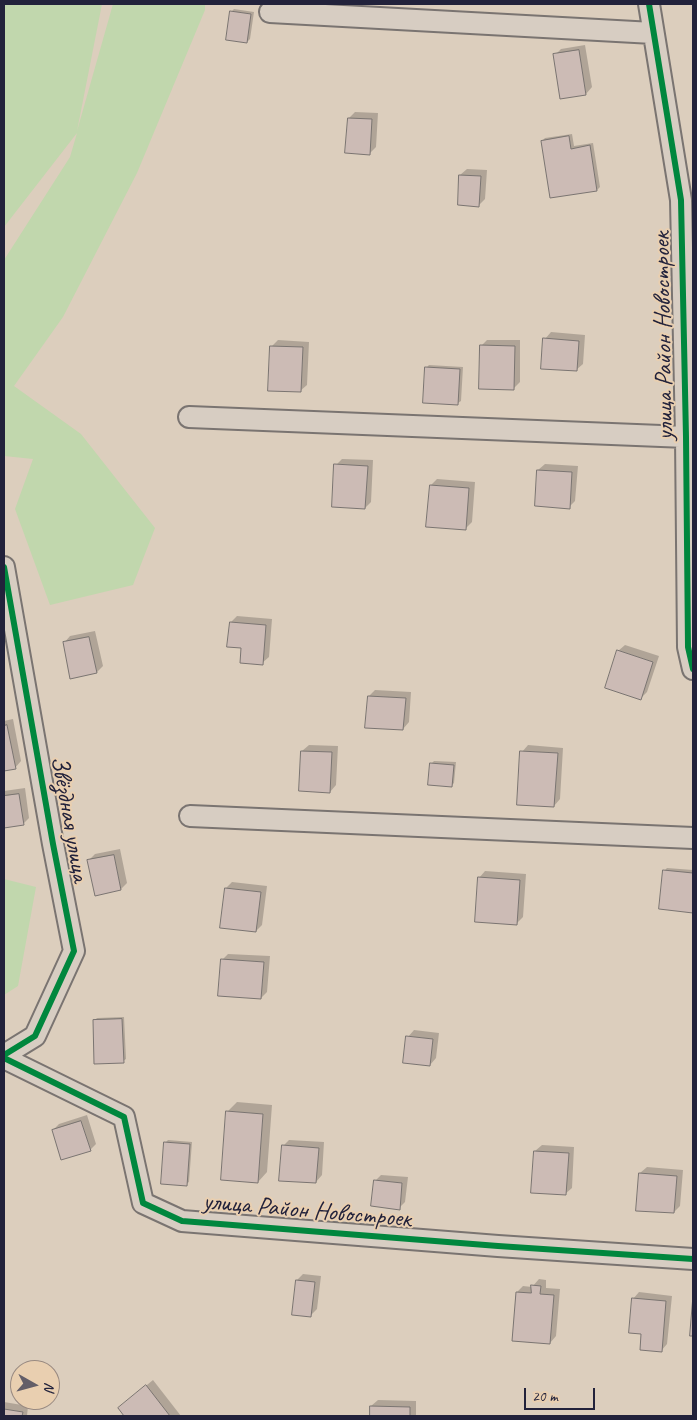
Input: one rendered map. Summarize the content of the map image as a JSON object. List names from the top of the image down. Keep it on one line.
{"streets":{"street":["улица Район Новостроек","Звёздная улица"]},"crossings":[["улица Район Новостроек","Звёздная улица"]],"scale_bar":"20 m","north":"right"}
